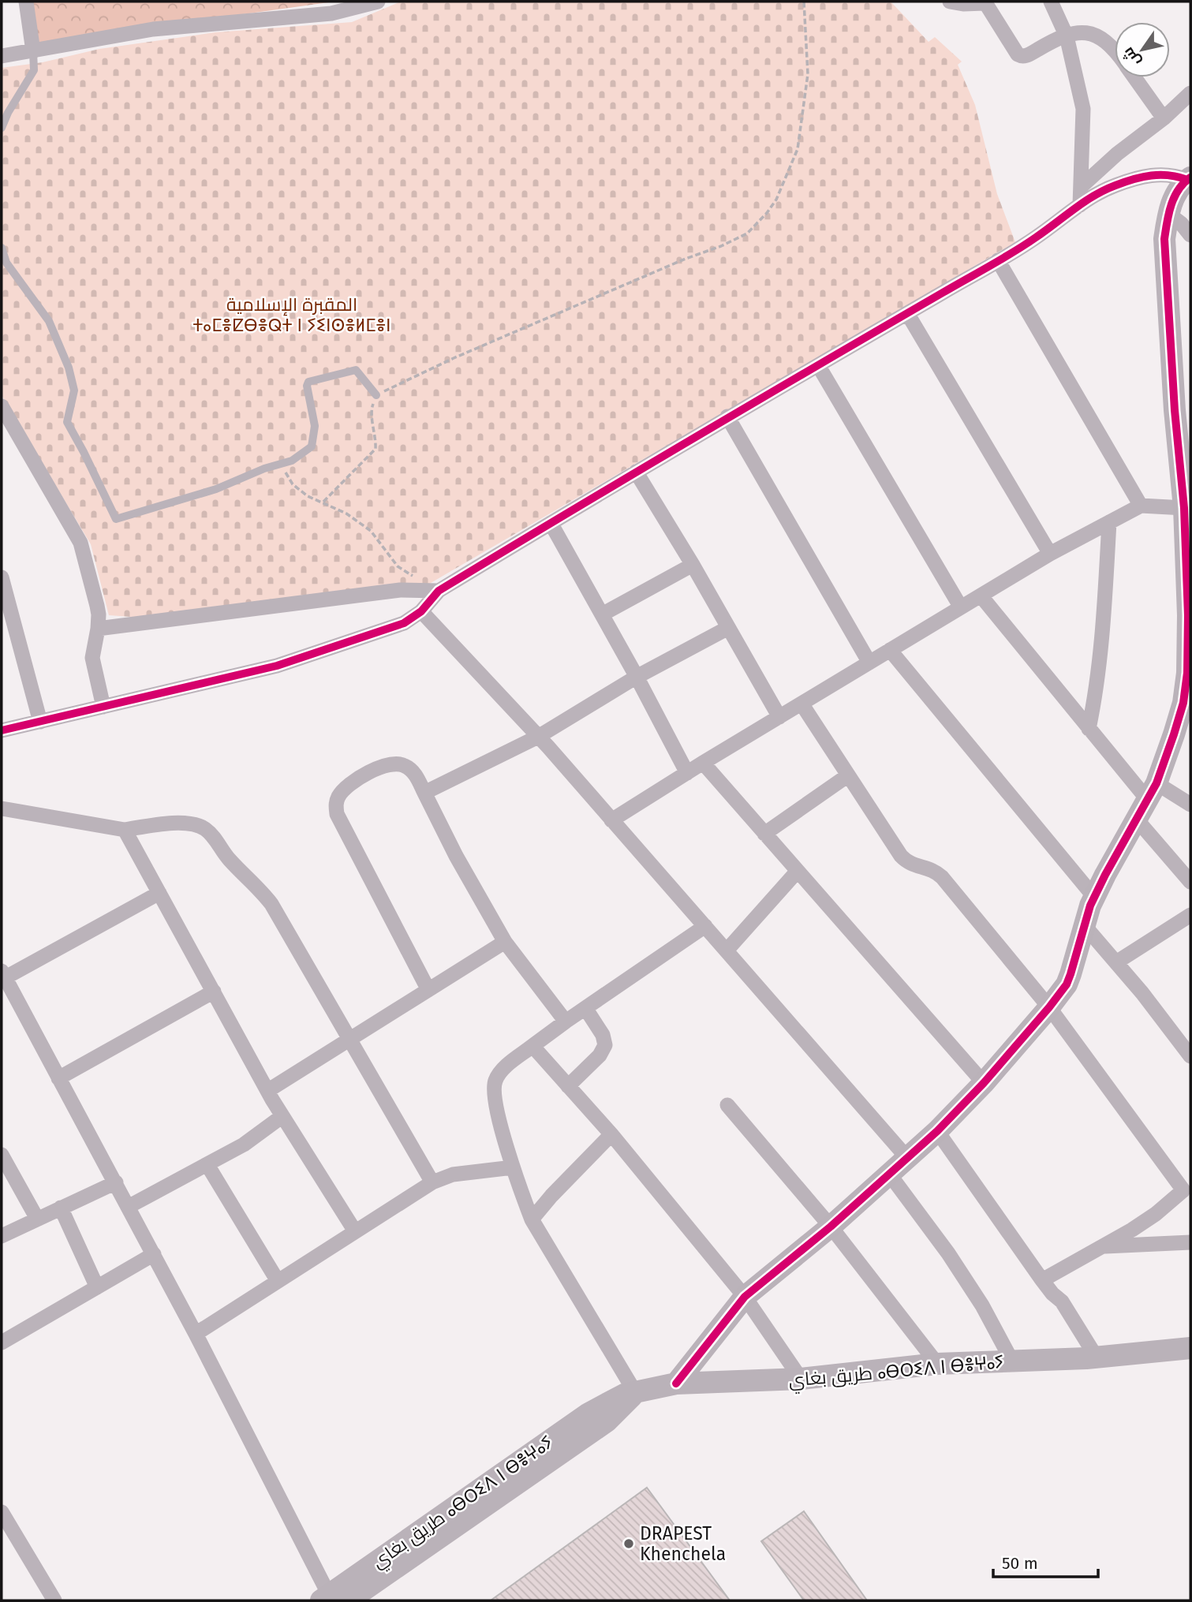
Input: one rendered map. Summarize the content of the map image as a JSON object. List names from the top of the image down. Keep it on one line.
{"streets":{"street":["طريق بغاي ⴰⴱⵔⵉⴷ ⵏ ⴱⴻⵖⴰⵢ"]},"parks":["المقبرة الإسلامية ⵜⴰⵎⴻⵇⴱⴻⵕⵜ ⵏ ⵢⵉⵏⵙⴻⵍⵎⴻⵏ"],"places":["DRAPEST Khenchela"],"scale_bar":"50 m","north":"bottom left"}
